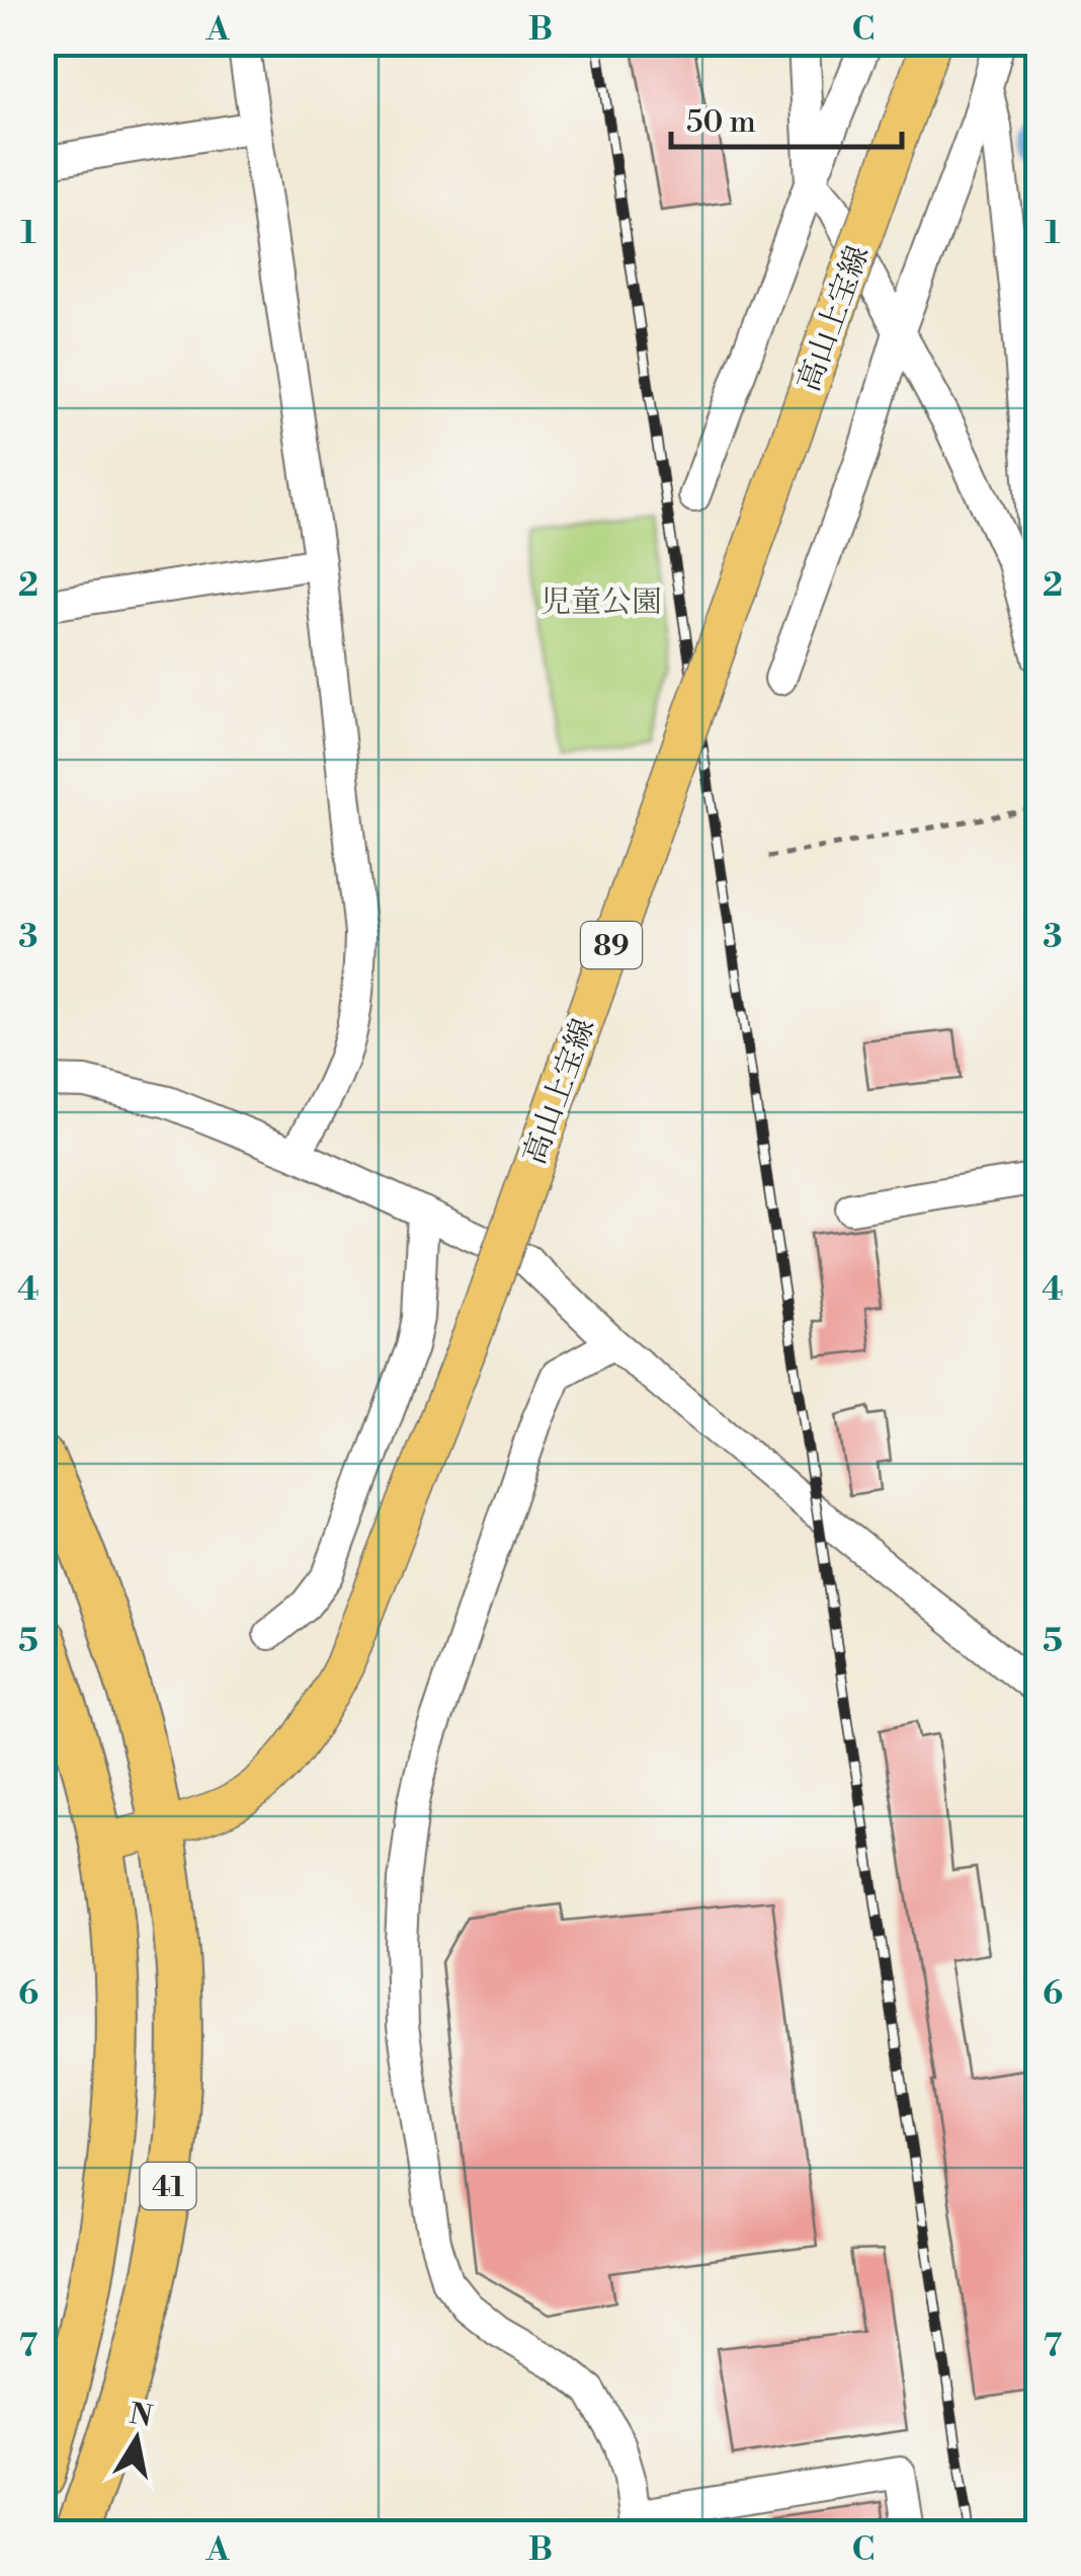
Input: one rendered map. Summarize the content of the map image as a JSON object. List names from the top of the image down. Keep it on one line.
{"streets":{"highway":["41"],"main road":["高山上宝線","89"]},"crossings":[["高山上宝線","41"]],"parks":["児童公園"],"scale_bar":"50 m","north":"top","grid":{"columns":["A","B","C"],"rows":["1","2","3","4","5","6","7"]}}
